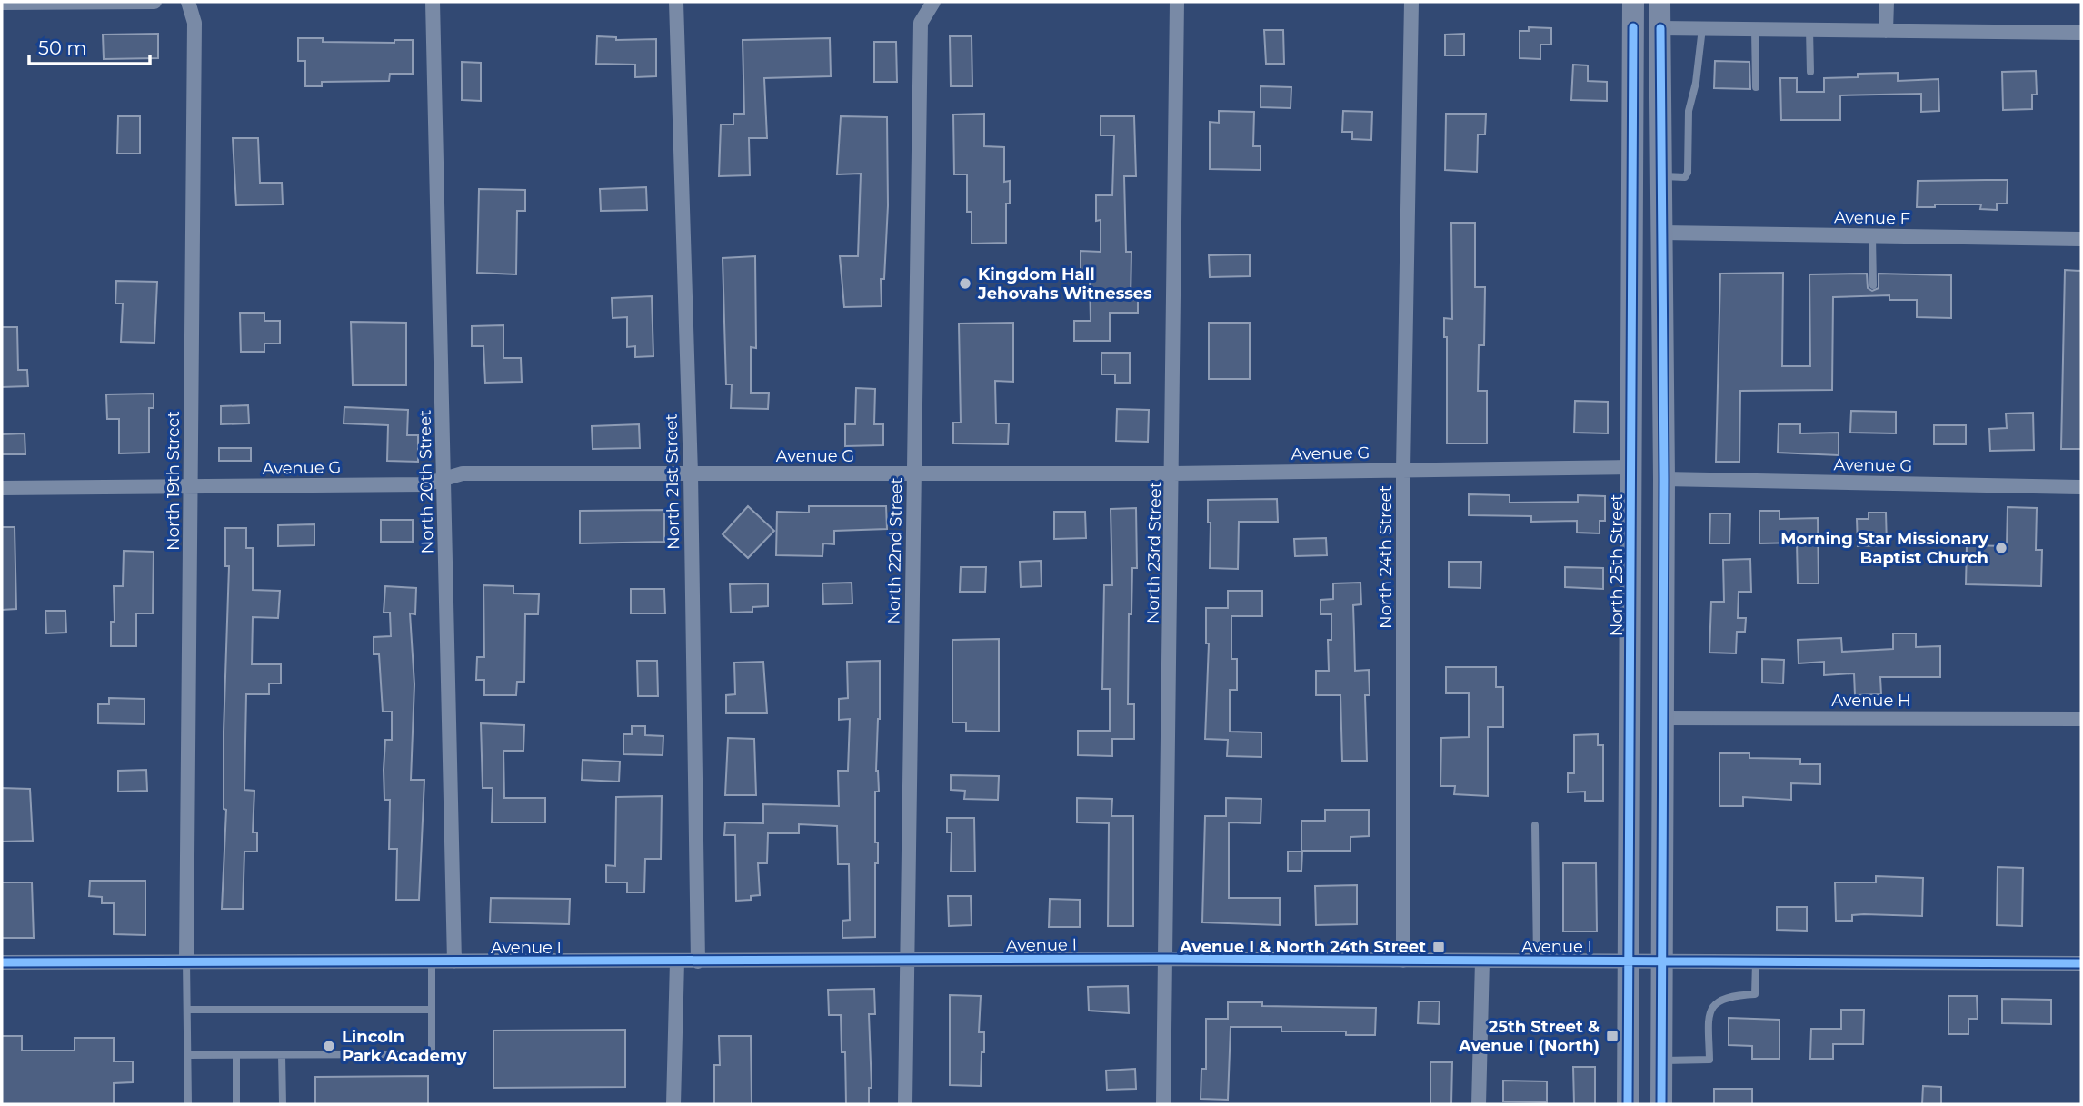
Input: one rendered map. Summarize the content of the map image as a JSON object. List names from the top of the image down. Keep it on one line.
{"streets":{"main road":["North 25th Street"],"street":["Avenue F","Avenue G","North 19th Street","North 20th Street","North 21st Street","North 22nd Street","North 23rd Street","North 24th Street","Avenue H","Avenue I"]},"crossings":[["Avenue G","North 19th Street"],["Avenue G","North 20th Street"],["Avenue G","North 21st Street"],["Avenue G","North 22nd Street"],["Avenue G","North 23rd Street"],["Avenue G","North 24th Street"],["Avenue G","North 25th Street"],["North 19th Street","Avenue I"],["North 20th Street","Avenue I"],["North 21st Street","Avenue I"],["North 22nd Street","Avenue I"],["North 23rd Street","Avenue I"],["North 24th Street","Avenue I"],["North 25th Street","Avenue I"]],"places":{"other":["Kingdom Hall Jehovahs Witnesses","Morning Star Missionary Baptist Church","Lincoln Park Academy"],"transit":["Avenue I & North 24th Street","25th Street & Avenue I (North)"]},"scale_bar":"50 m"}
